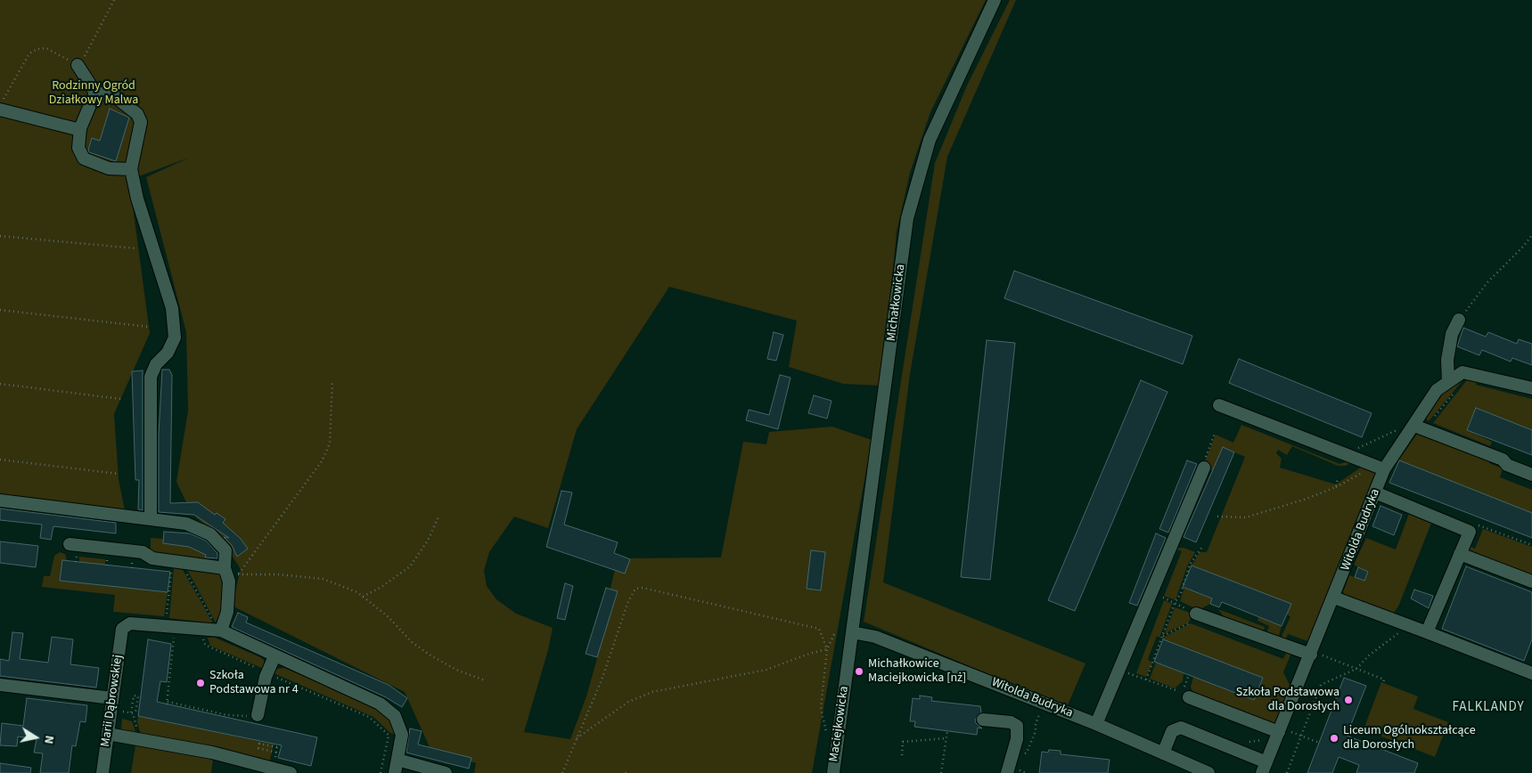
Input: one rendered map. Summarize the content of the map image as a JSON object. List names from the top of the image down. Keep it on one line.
{"streets":{"street":["Michałkowicka","Witolda Budryka","Marii Dąbrowskiej","Maciejkowicka"]},"crossings":[["Michałkowicka","Witolda Budryka"],["Michałkowicka","Maciejkowicka"],["Witolda Budryka","Maciejkowicka"]],"districts":["FALKLANDY"],"parks":["Rodzinny Ogród Działkowy Malwa"],"places":["Michałkowice Maciejkowicka [nż]","Szkoła Podstawowa nr 4","Szkoła Podstawowa dla Dorosłych","Liceum Ogólnokształcące dla Dorosłych"],"north":"right"}
